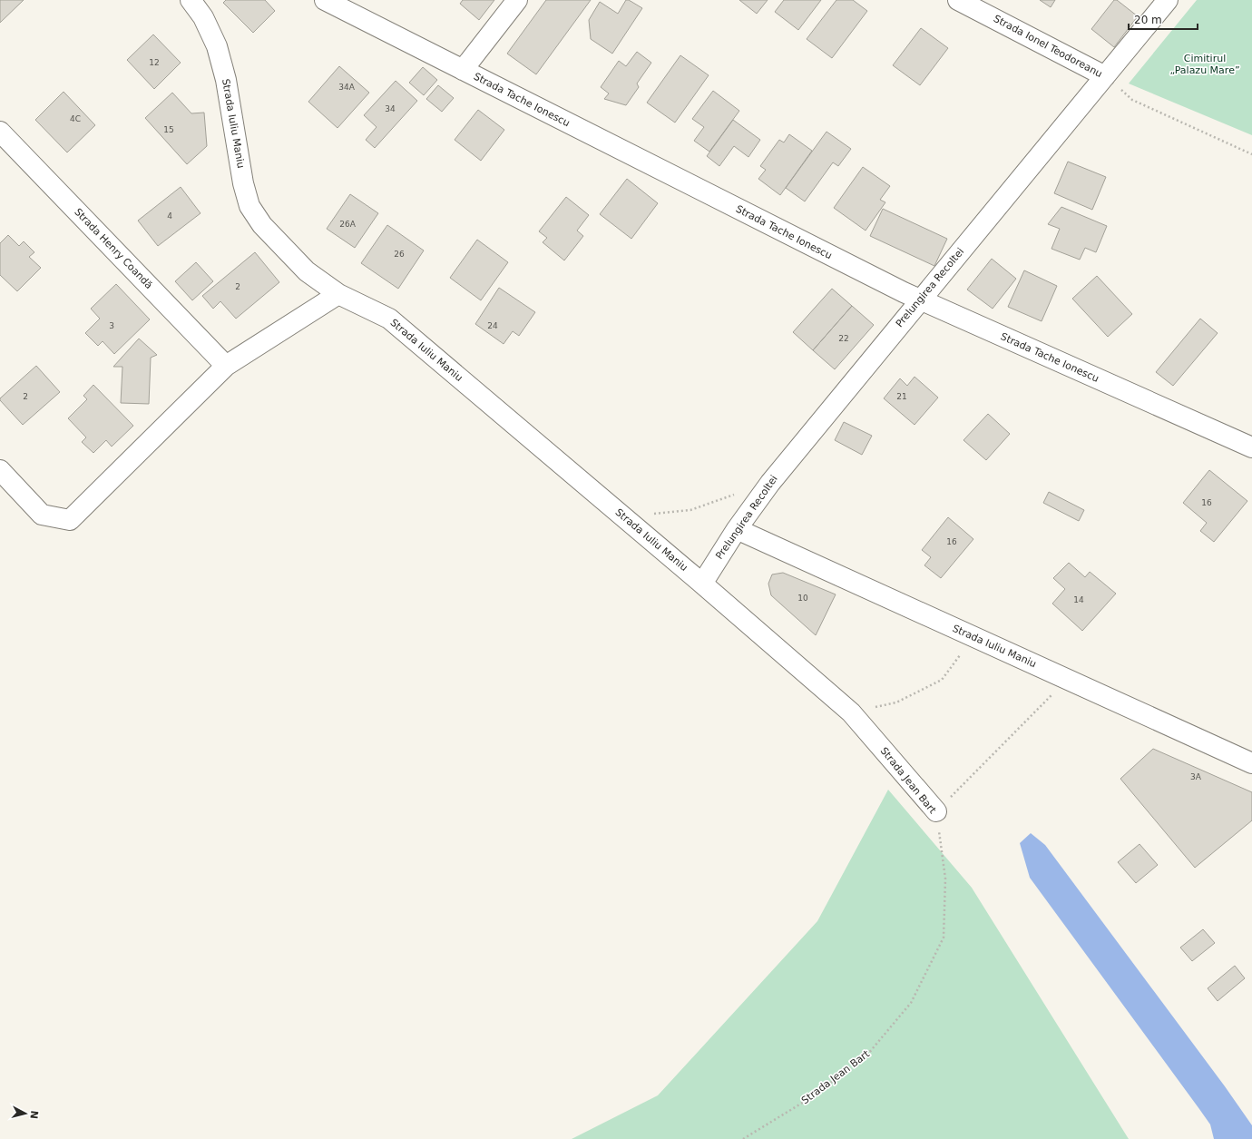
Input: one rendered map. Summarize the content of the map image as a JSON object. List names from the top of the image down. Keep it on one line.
{"streets":{"street":["Strada Ionel Teodoreanu","Strada Tache Ionescu","Strada Iuliu Maniu","Strada Henry Coandă","Prelungirea Recoltei","Strada Jean Bart"]},"crossings":[["Strada Ionel Teodoreanu","Prelungirea Recoltei"],["Strada Tache Ionescu","Prelungirea Recoltei"],["Strada Iuliu Maniu","Prelungirea Recoltei"],["Strada Iuliu Maniu","Strada Jean Bart"],["Prelungirea Recoltei","Strada Jean Bart"]],"parks":["Cimitirul „Palazu Mare”"],"house_numbers":["12","34A","34","4C","15","4","26A","26","2","3","24","22","2","21","16","16","10","14","3A"],"scale_bar":"20 m","north":"right"}
